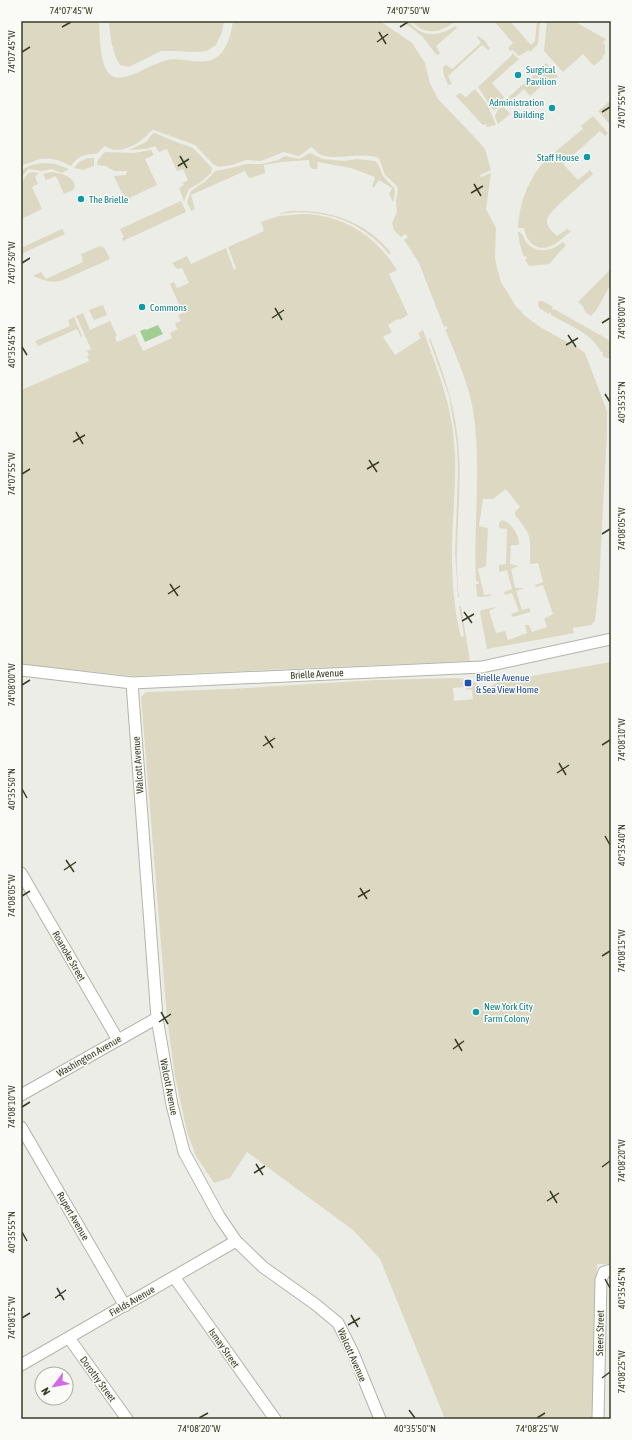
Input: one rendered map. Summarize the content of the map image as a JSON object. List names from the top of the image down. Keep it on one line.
{"streets":{"street":["Brielle Avenue","Walcott Avenue","Roanoke Street","Washington Avenue","Rupert Avenue","Fields Avenue","Steers Street","Ismay Street","Dorothy Street"]},"crossings":[["Brielle Avenue","Walcott Avenue"],["Walcott Avenue","Washington Avenue"],["Walcott Avenue","Fields Avenue"],["Roanoke Street","Washington Avenue"],["Rupert Avenue","Fields Avenue"],["Fields Avenue","Ismay Street"],["Fields Avenue","Dorothy Street"]],"places":{"other":["Surgical Pavilion","Administration Building","Staff House","The Brielle","Commons","New York City Farm Colony"],"transit":["Brielle Avenue & Sea View Home"]},"north":"bottom left","coordinates":["74°07'45\"W","74°07'50\"W","74°07'55\"W","74°08'00\"W","40°35'45\"N","40°35'35\"N","74°08'05\"W","74°08'10\"W","40°35'50\"N","40°35'40\"N","74°08'15\"W","74°08'20\"W","40°35'55\"N","74°08'25\"W"]}
